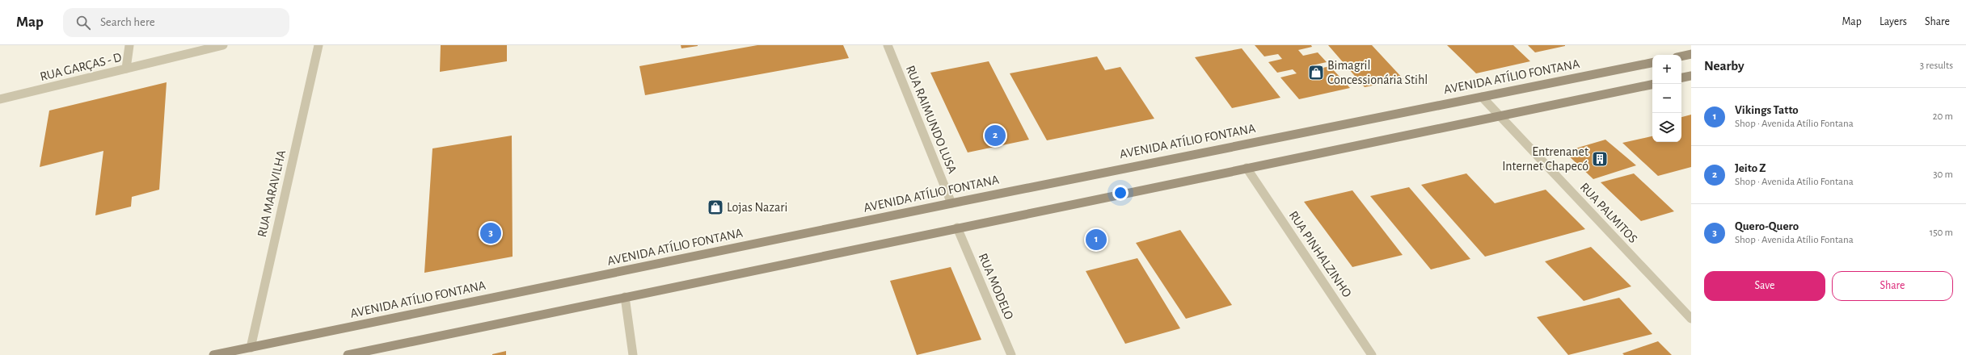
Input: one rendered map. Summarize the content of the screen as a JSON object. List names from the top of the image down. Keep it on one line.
{"streets":{"main road":["AVENIDA ATÍLIO FONTANA"],"street":["RUA GARÇAS - D","RUA RAIMUNDO LUSA","RUA MARAVILHA","RUA PALMITOS","RUA PINHALZINHO","RUA MODELO"]},"crossings":[["AVENIDA ATÍLIO FONTANA","RUA RAIMUNDO LUSA"],["AVENIDA ATÍLIO FONTANA","RUA MARAVILHA"],["AVENIDA ATÍLIO FONTANA","RUA PALMITOS"]],"places":{"shop":["Bimagril Concessionária Stihl","Lojas Nazari"],"building":["Entrenanet Internet Chapecó"]},"page":{"header":"Map","search":"Search here","nav":["Map","Layers","Share"],"heading":["Nearby","3 results"],"map_buttons":["+","−"],"list":[{"mark":"1","name":"Vikings Tatto","note":"Shop · Avenida Atílio Fontana","value":"20 m"},{"mark":"2","name":"Jeito Z","note":"Shop · Avenida Atílio Fontana","value":"30 m"},{"mark":"3","name":"Quero-Quero","note":"Shop · Avenida Atílio Fontana","value":"150 m"}],"pins":["2","3","1"],"buttons":["Save","Share"]}}
